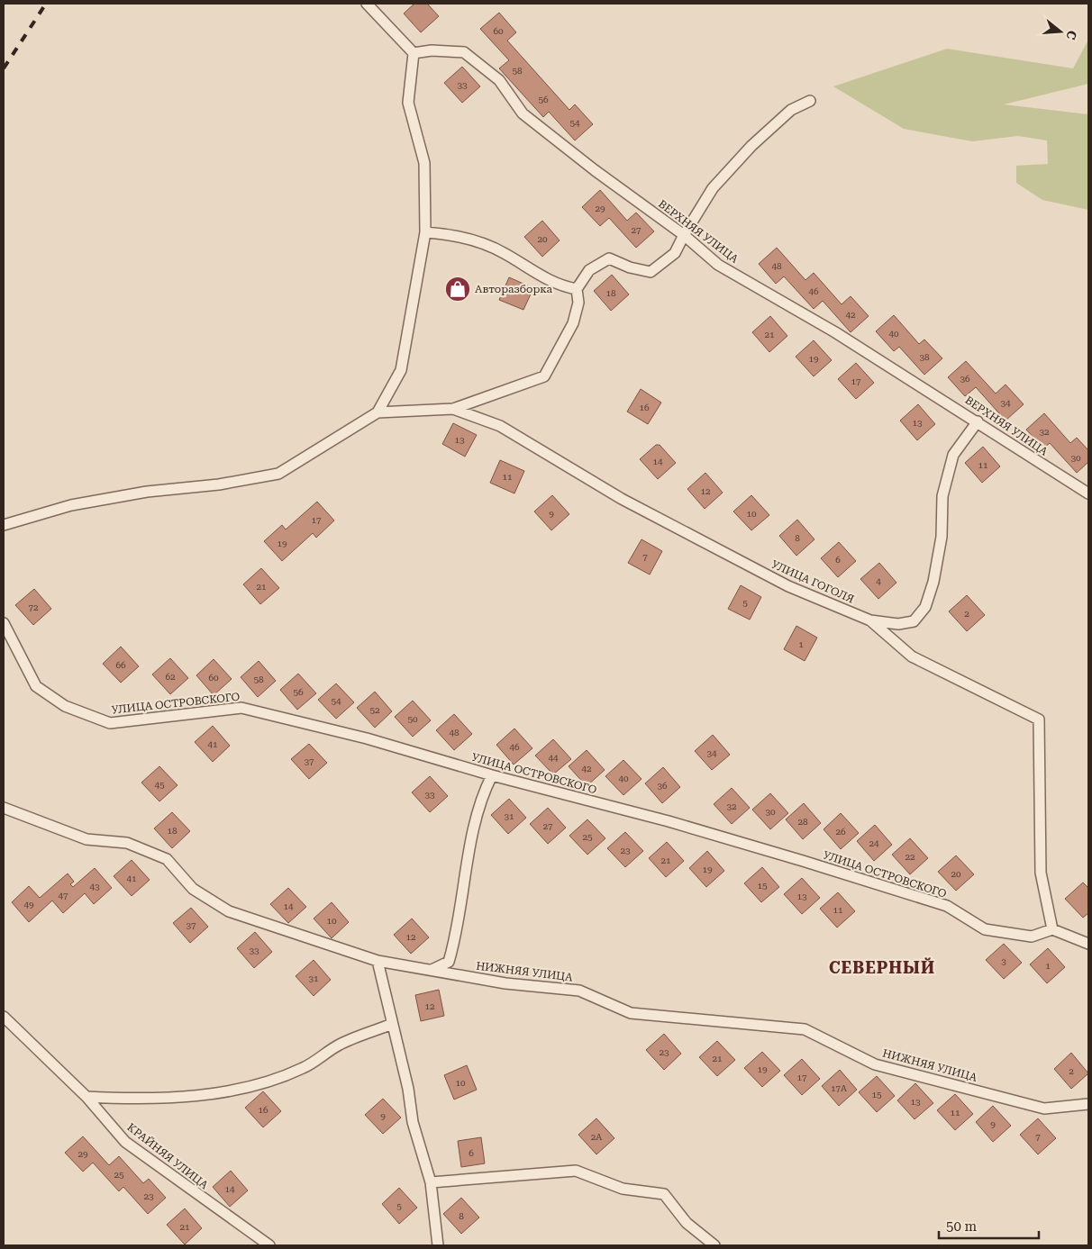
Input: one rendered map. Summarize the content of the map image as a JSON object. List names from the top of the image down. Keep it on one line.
{"streets":{"street":["ВЕРХНЯЯ УЛИЦА","УЛИЦА ГОГОЛЯ","УЛИЦА ОСТРОВСКОГО","НИЖНЯЯ УЛИЦА","КРАЙНЯЯ УЛИЦА"]},"crossings":[["УЛИЦА ГОГОЛЯ","УЛИЦА ОСТРОВСКОГО"]],"districts":["СЕВЕРНЫЙ"],"places":{"shop":["Авторазборка"]},"house_numbers":["60","58","33","56","54","29","27","20","48","46","18","42","40","21","38","19","36","17","34","16","13","32","13","30","14","11","11","12","9","10","17","8","19","7","6","4","21","5","72","2","1","66","62","60","58","56","54","52","50","48","41","46","34","44","37","42","40","45","36","33","32","30","31","28","27","18","26","25","24","23","22","21","19","20","41","15","43","47","13","49","14","11","10","37","12","33","3","1","31","12","23","21","19","2","17","10","17А","15","13","16","11","9","9","2А","7","6","29","25","14","23","5","8","21"],"scale_bar":"50 m","north":"right"}
